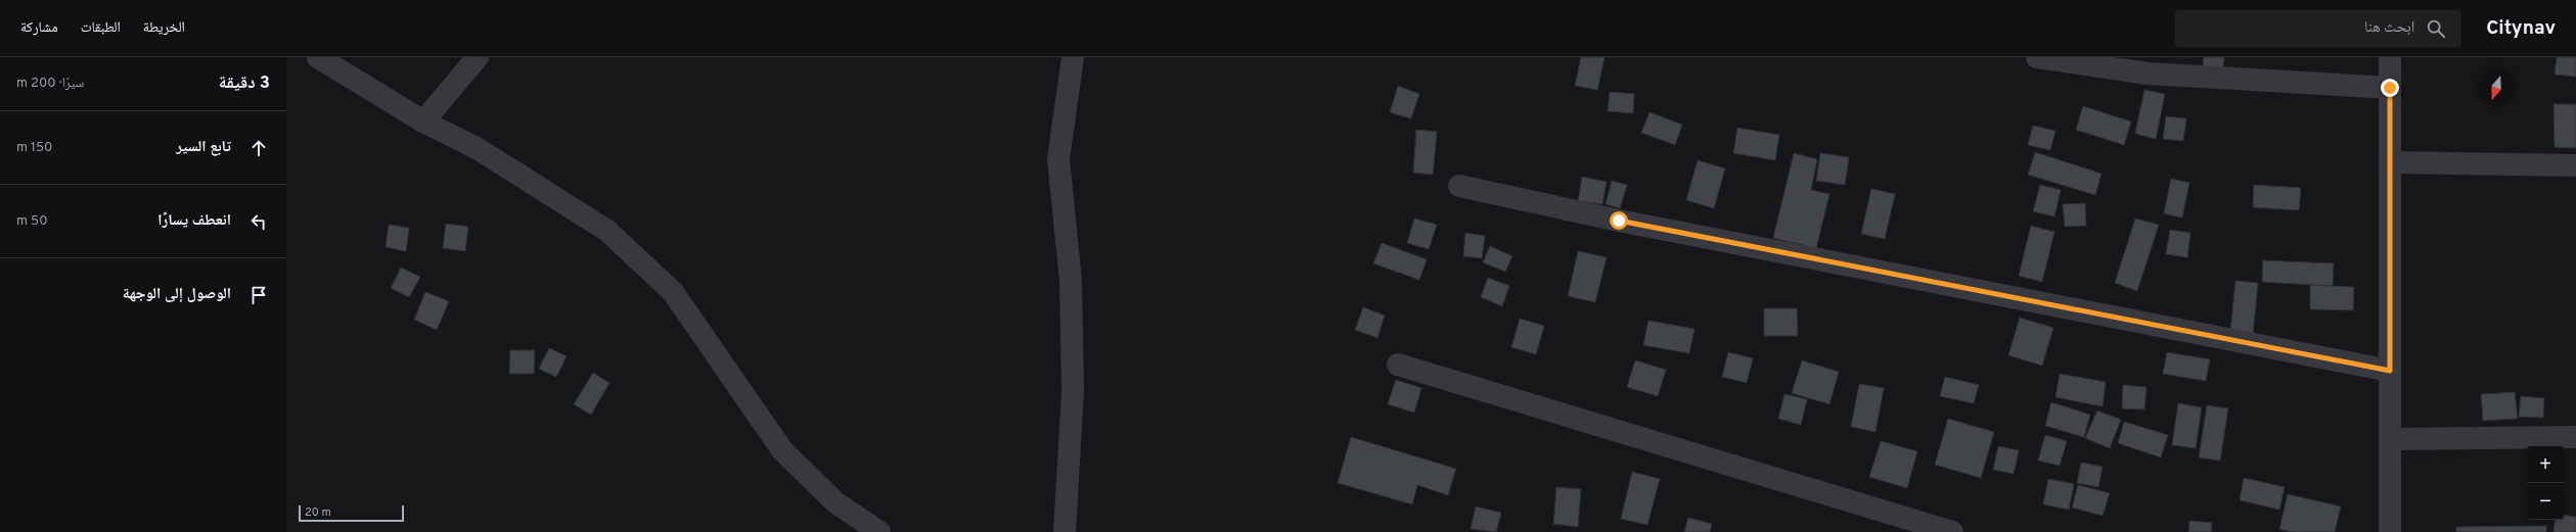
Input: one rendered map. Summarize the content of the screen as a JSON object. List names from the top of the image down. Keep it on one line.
{"scale_bar":"20 m","north":"bottom","page":{"header":"Citynav","search":"ابحث هنا","nav":["الخريطة","الطبقات","مشاركة"],"heading":["3 دقيقة","سيرًا · 200 m"],"list":[["تابع السير","150 m"],["انعطف يسارًا","50 m"],"الوصول إلى الوجهة"],"map_buttons":["+","−"],"scale":"20 m"}}
